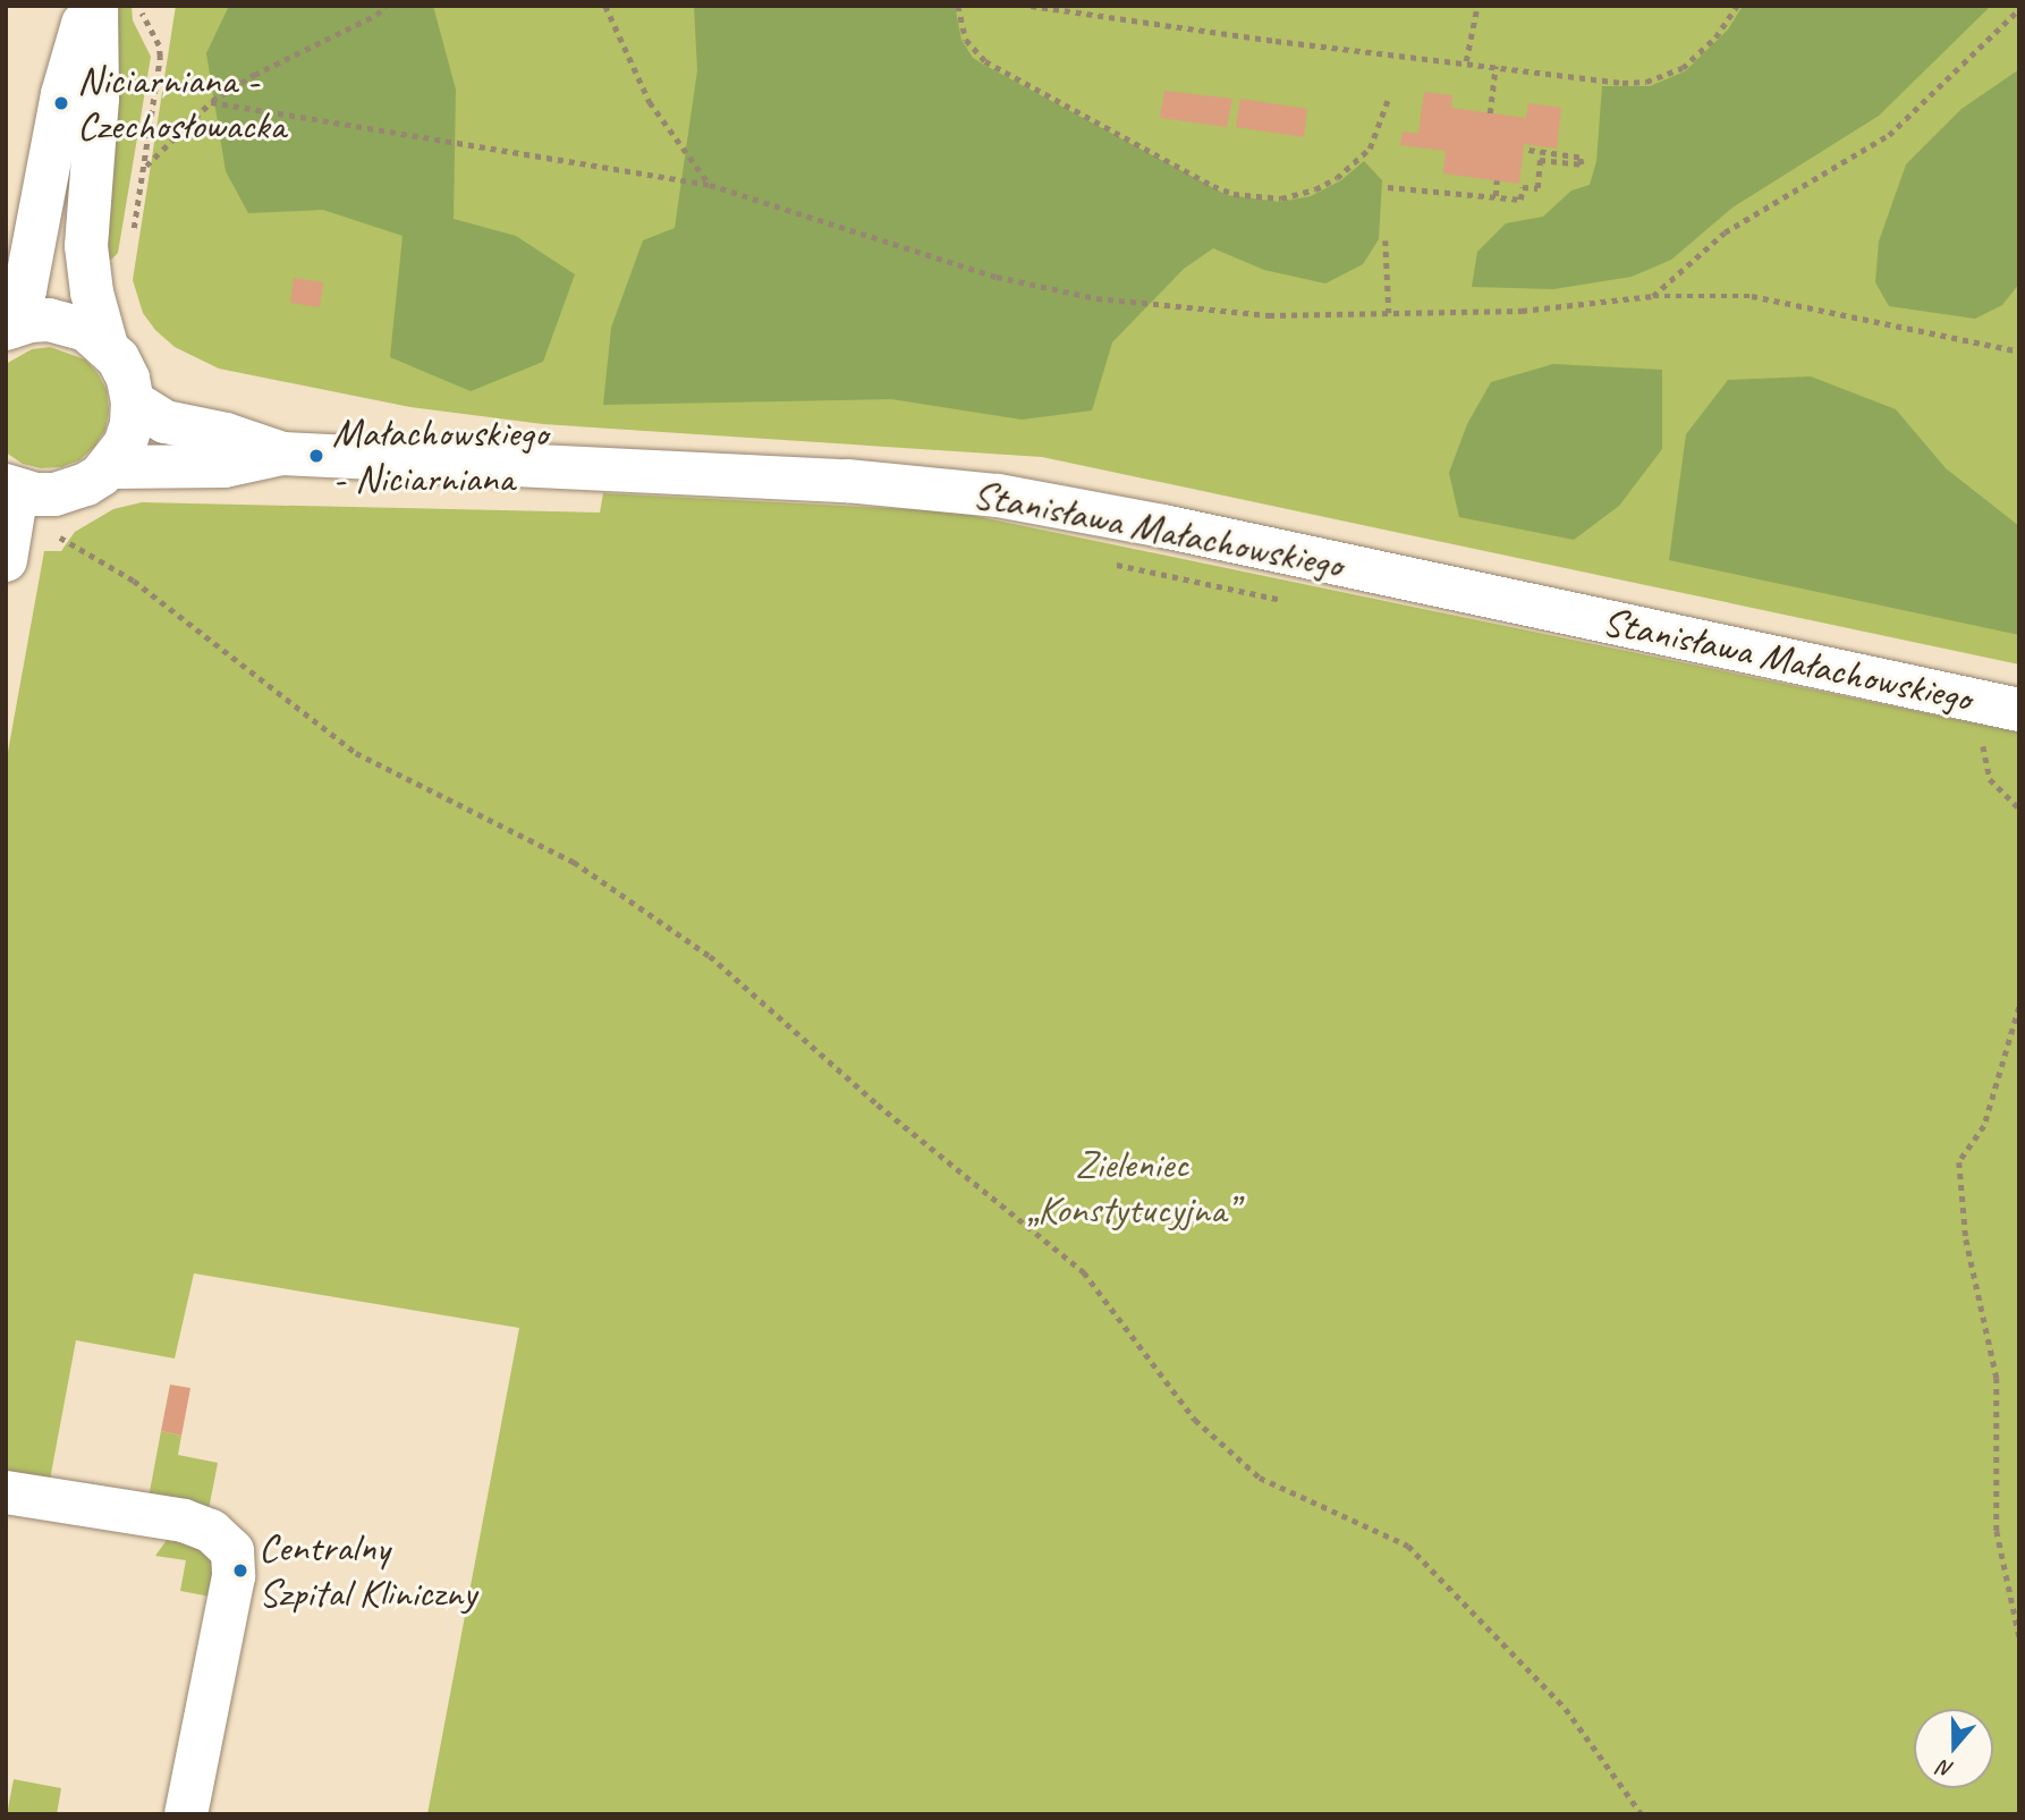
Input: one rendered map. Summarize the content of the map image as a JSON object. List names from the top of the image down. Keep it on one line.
{"streets":{"street":["Stanisława Małachowskiego"]},"parks":["Zieleniec „Konstytucyjna”"],"places":["Niciarniana - Czechosłowacka","Małachowskiego - Niciarniana","Centralny Szpital Kliniczny"],"north":"bottom"}
